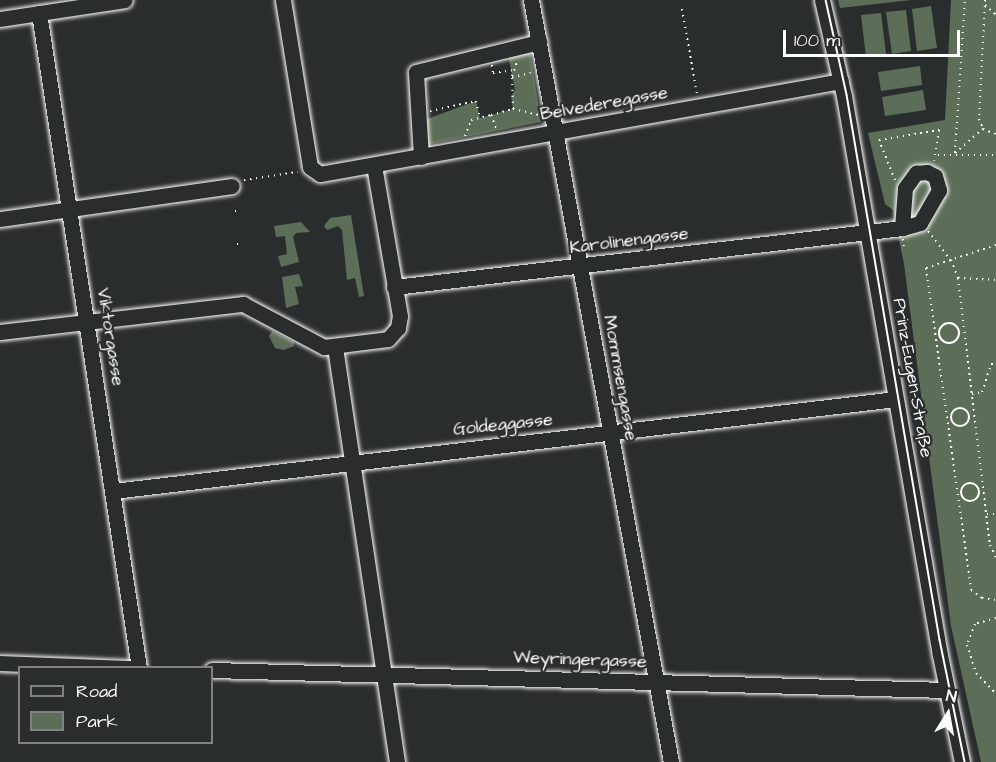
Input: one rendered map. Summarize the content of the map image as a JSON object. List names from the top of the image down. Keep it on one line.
{"streets":{"street":["Belvederegasse","Karolinengasse","Viktorgasse","Mommsengasse","Prinz-Eugen-Straße","Goldeggasse","Weyringergasse"]},"crossings":[["Belvederegasse","Mommsengasse"],["Belvederegasse","Prinz-Eugen-Straße"],["Karolinengasse","Mommsengasse"],["Karolinengasse","Prinz-Eugen-Straße"],["Viktorgasse","Goldeggasse"],["Mommsengasse","Goldeggasse"],["Mommsengasse","Weyringergasse"],["Prinz-Eugen-Straße","Goldeggasse"],["Prinz-Eugen-Straße","Weyringergasse"]],"legend":["Road","Park"],"scale_bar":"100 m","north":"top"}
